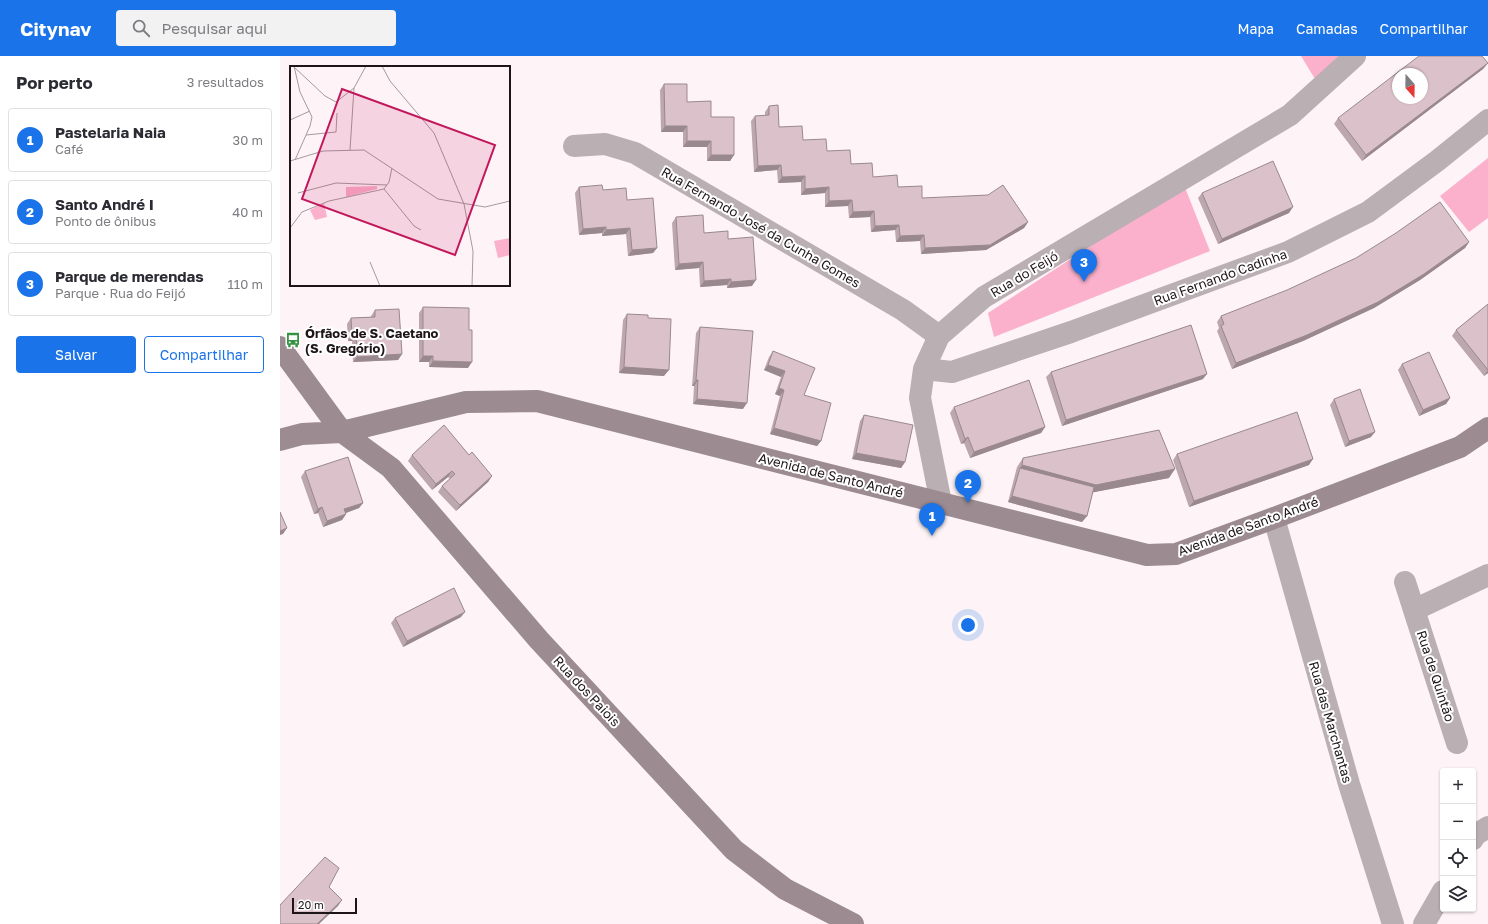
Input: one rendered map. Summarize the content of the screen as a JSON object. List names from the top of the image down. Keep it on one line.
{"streets":{"street":["Rua Fernando José da Cunha Gomes","Rua do Feijó","Rua Fernando Cadinha","Avenida de Santo André","Rua de Quintão","Rua dos Paiois","Rua das Marchantas"]},"crossings":[["Rua Fernando José da Cunha Gomes","Rua do Feijó"],["Rua do Feijó","Rua Fernando Cadinha"],["Rua do Feijó","Avenida de Santo André"],["Avenida de Santo André","Rua dos Paiois"],["Avenida de Santo André","Rua das Marchantas"]],"places":{"bus stop":["Órfãos de S. Caetano (S. Gregório)"]},"scale_bar":"20 m","north":"bottom","page":{"header":"Citynav","search":"Pesquisar aqui","nav":["Mapa","Camadas","Compartilhar"],"heading":["Por perto","3 resultados"],"list":[{"mark":"1","name":"Pastelaria Naia","note":"Café","value":"30 m"},{"mark":"2","name":"Santo André I","note":"Ponto de ônibus","value":"40 m"},{"mark":"3","name":"Parque de merendas","note":"Parque · Rua do Feijó","value":"110 m"}],"pins":["3","2","1"],"buttons":["Salvar","Compartilhar"],"map_buttons":["+","−"],"scale":"20 m"}}
